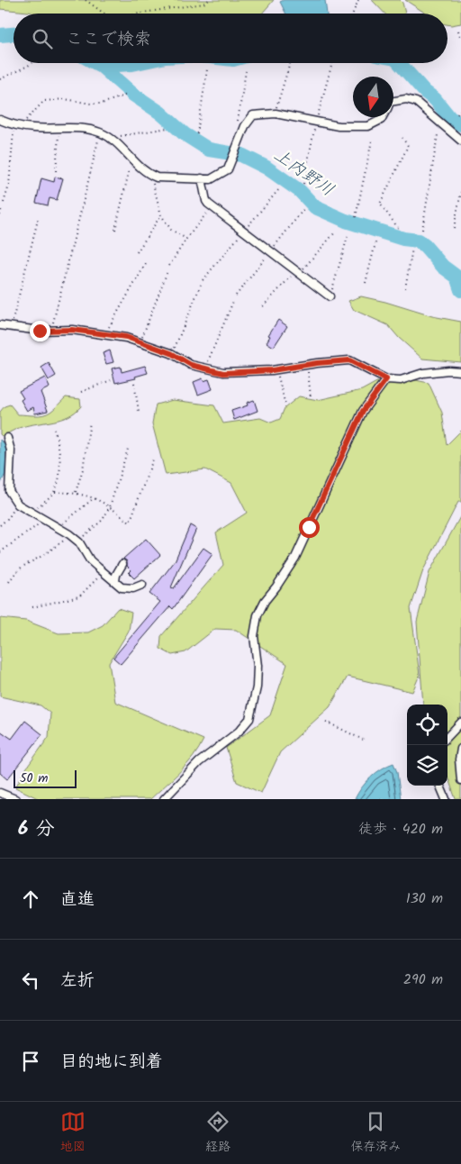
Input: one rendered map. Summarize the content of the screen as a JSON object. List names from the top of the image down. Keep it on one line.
{"water":["上内野川"],"scale_bar":"50 m","north":"bottom","page":{"search":"ここで検索","scale":"50 m","heading":["6 分","徒歩 · 420 m"],"list":[["直進","130 m"],["左折","290 m"],"目的地に到着"],"nav":["地図","経路","保存済み"]}}
